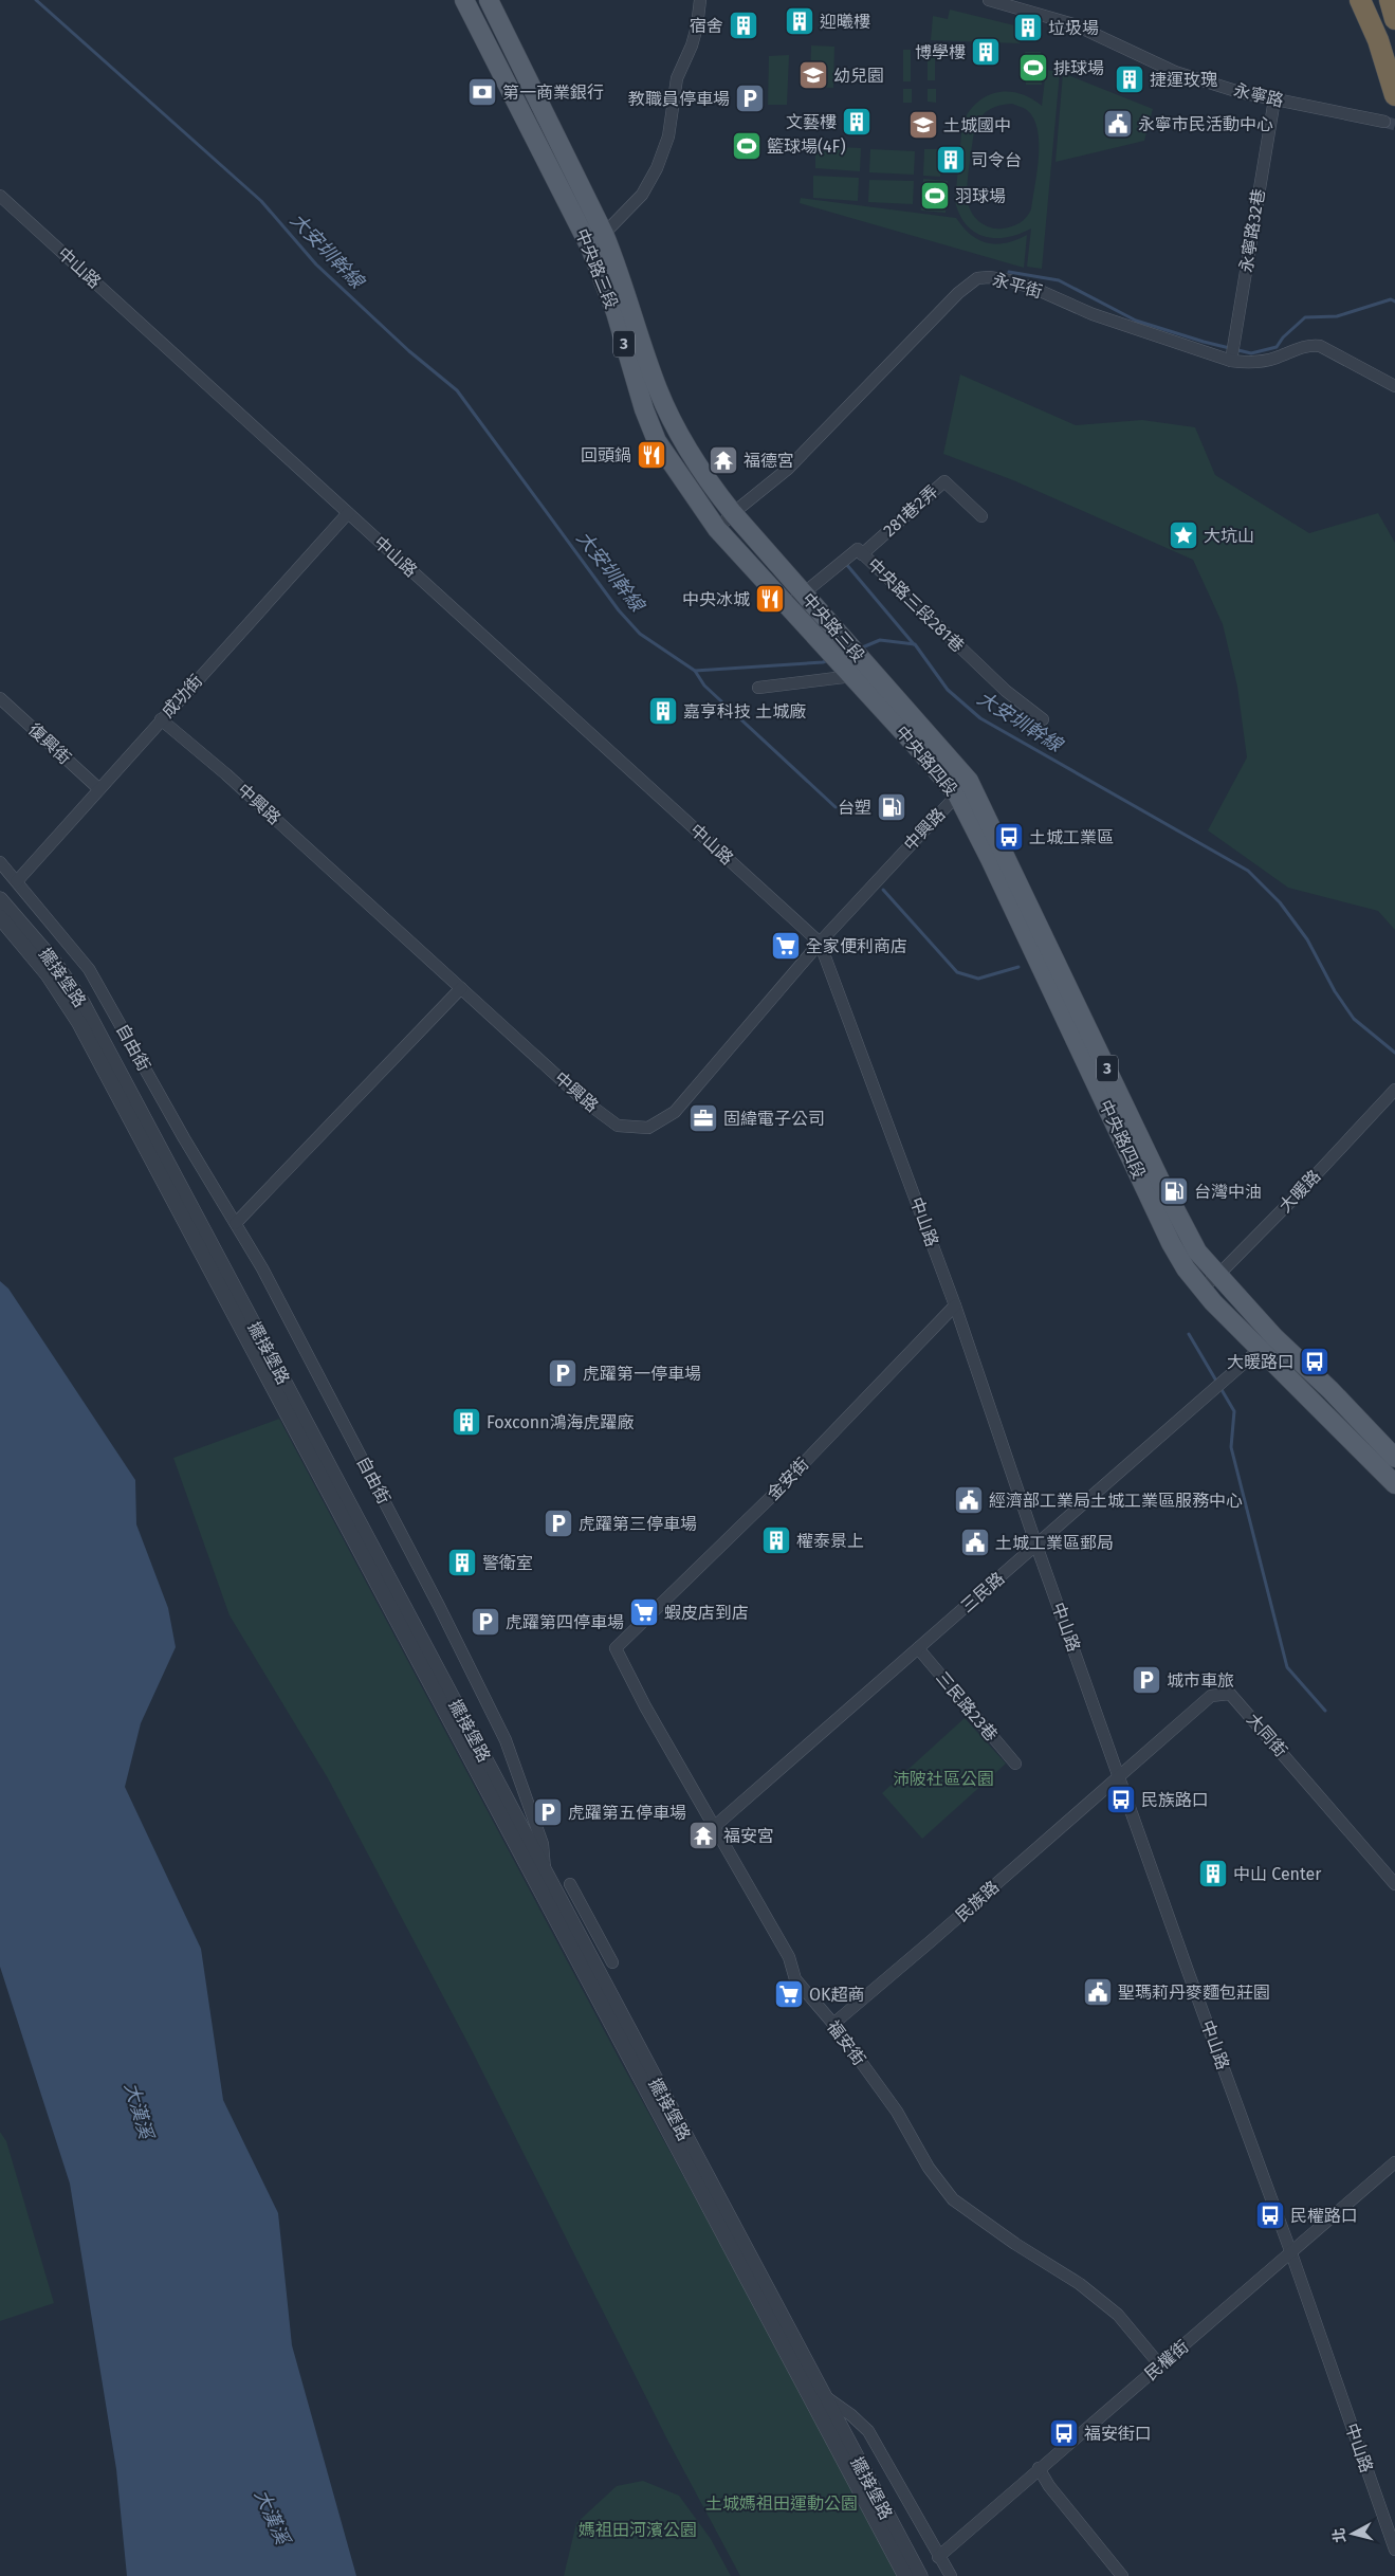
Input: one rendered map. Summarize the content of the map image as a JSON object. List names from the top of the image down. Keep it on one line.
{"streets":{"main road":["中央路三段","3","中央路四段"],"street":["永寧路","永寧路32巷","中山路","永平街","281巷2弄","中央路三段281巷","成功街","復興街","中興路","擺接堡路","自由街","大暖路","金安街","三民路","三民路23巷","大同街","民族路","福安街","民權街"]},"crossings":[["永寧路","永寧路32巷"],["永寧路32巷","永平街"],["中山路","成功街"],["中山路","中興路"],["中山路","金安街"],["中山路","三民路"],["中山路","大同街"],["中山路","民族路"],["中山路","民權街"],["中央路三段","永平街"],["中央路三段","中央路三段281巷"],["中央路三段","中央路四段"],["281巷2弄","中央路三段281巷"],["成功街","復興街"],["成功街","中興路"],["成功街","自由街"],["中央路四段","中興路"],["中央路四段","大暖路"],["中央路四段","三民路"],["擺接堡路","自由街"],["金安街","福安街"],["三民路","三民路23巷"],["三民路","福安街"],["大同街","民族路"],["民族路","福安街"],["福安街","民權街"]],"water":["大安圳幹線","大漢溪"],"parks":["沛陂社區公園","土城媽祖田運動公園","媽祖田河濱公園"],"places":{"building":["迎曦樓","宿舍","垃圾場","博學樓","捷運玫瑰","文藝樓","司令台","嘉亨科技 土城廠","Foxconn鴻海虎躍廠","權泰景上","警衛室","中山 Center"],"sports":["排球場","籃球場(4F)","羽球場"],"school or university":["幼兒園","土城國中"],"bank":["第一商業銀行"],"parking":["教職員停車場","虎躍第一停車場","虎躍第三停車場","虎躍第四停車場","城市車旅","虎躍第五停車場"],"public building":["永寧市民活動中心","經濟部工業局土城工業區服務中心","土城工業區郵局","聖瑪莉丹麥麵包莊園"],"restaurant":["回頭鍋","中央冰城"],"temple":["福德宮","福安宮"],"place":["大坑山"],"fuel station":["台塑","台灣中油"],"bus stop":["土城工業區","大暖路口","民族路口","民權路口","福安街口"],"supermarket":["全家便利商店","蝦皮店到店","OK超商"],"office":["固緯電子公司"]},"north":"left"}
